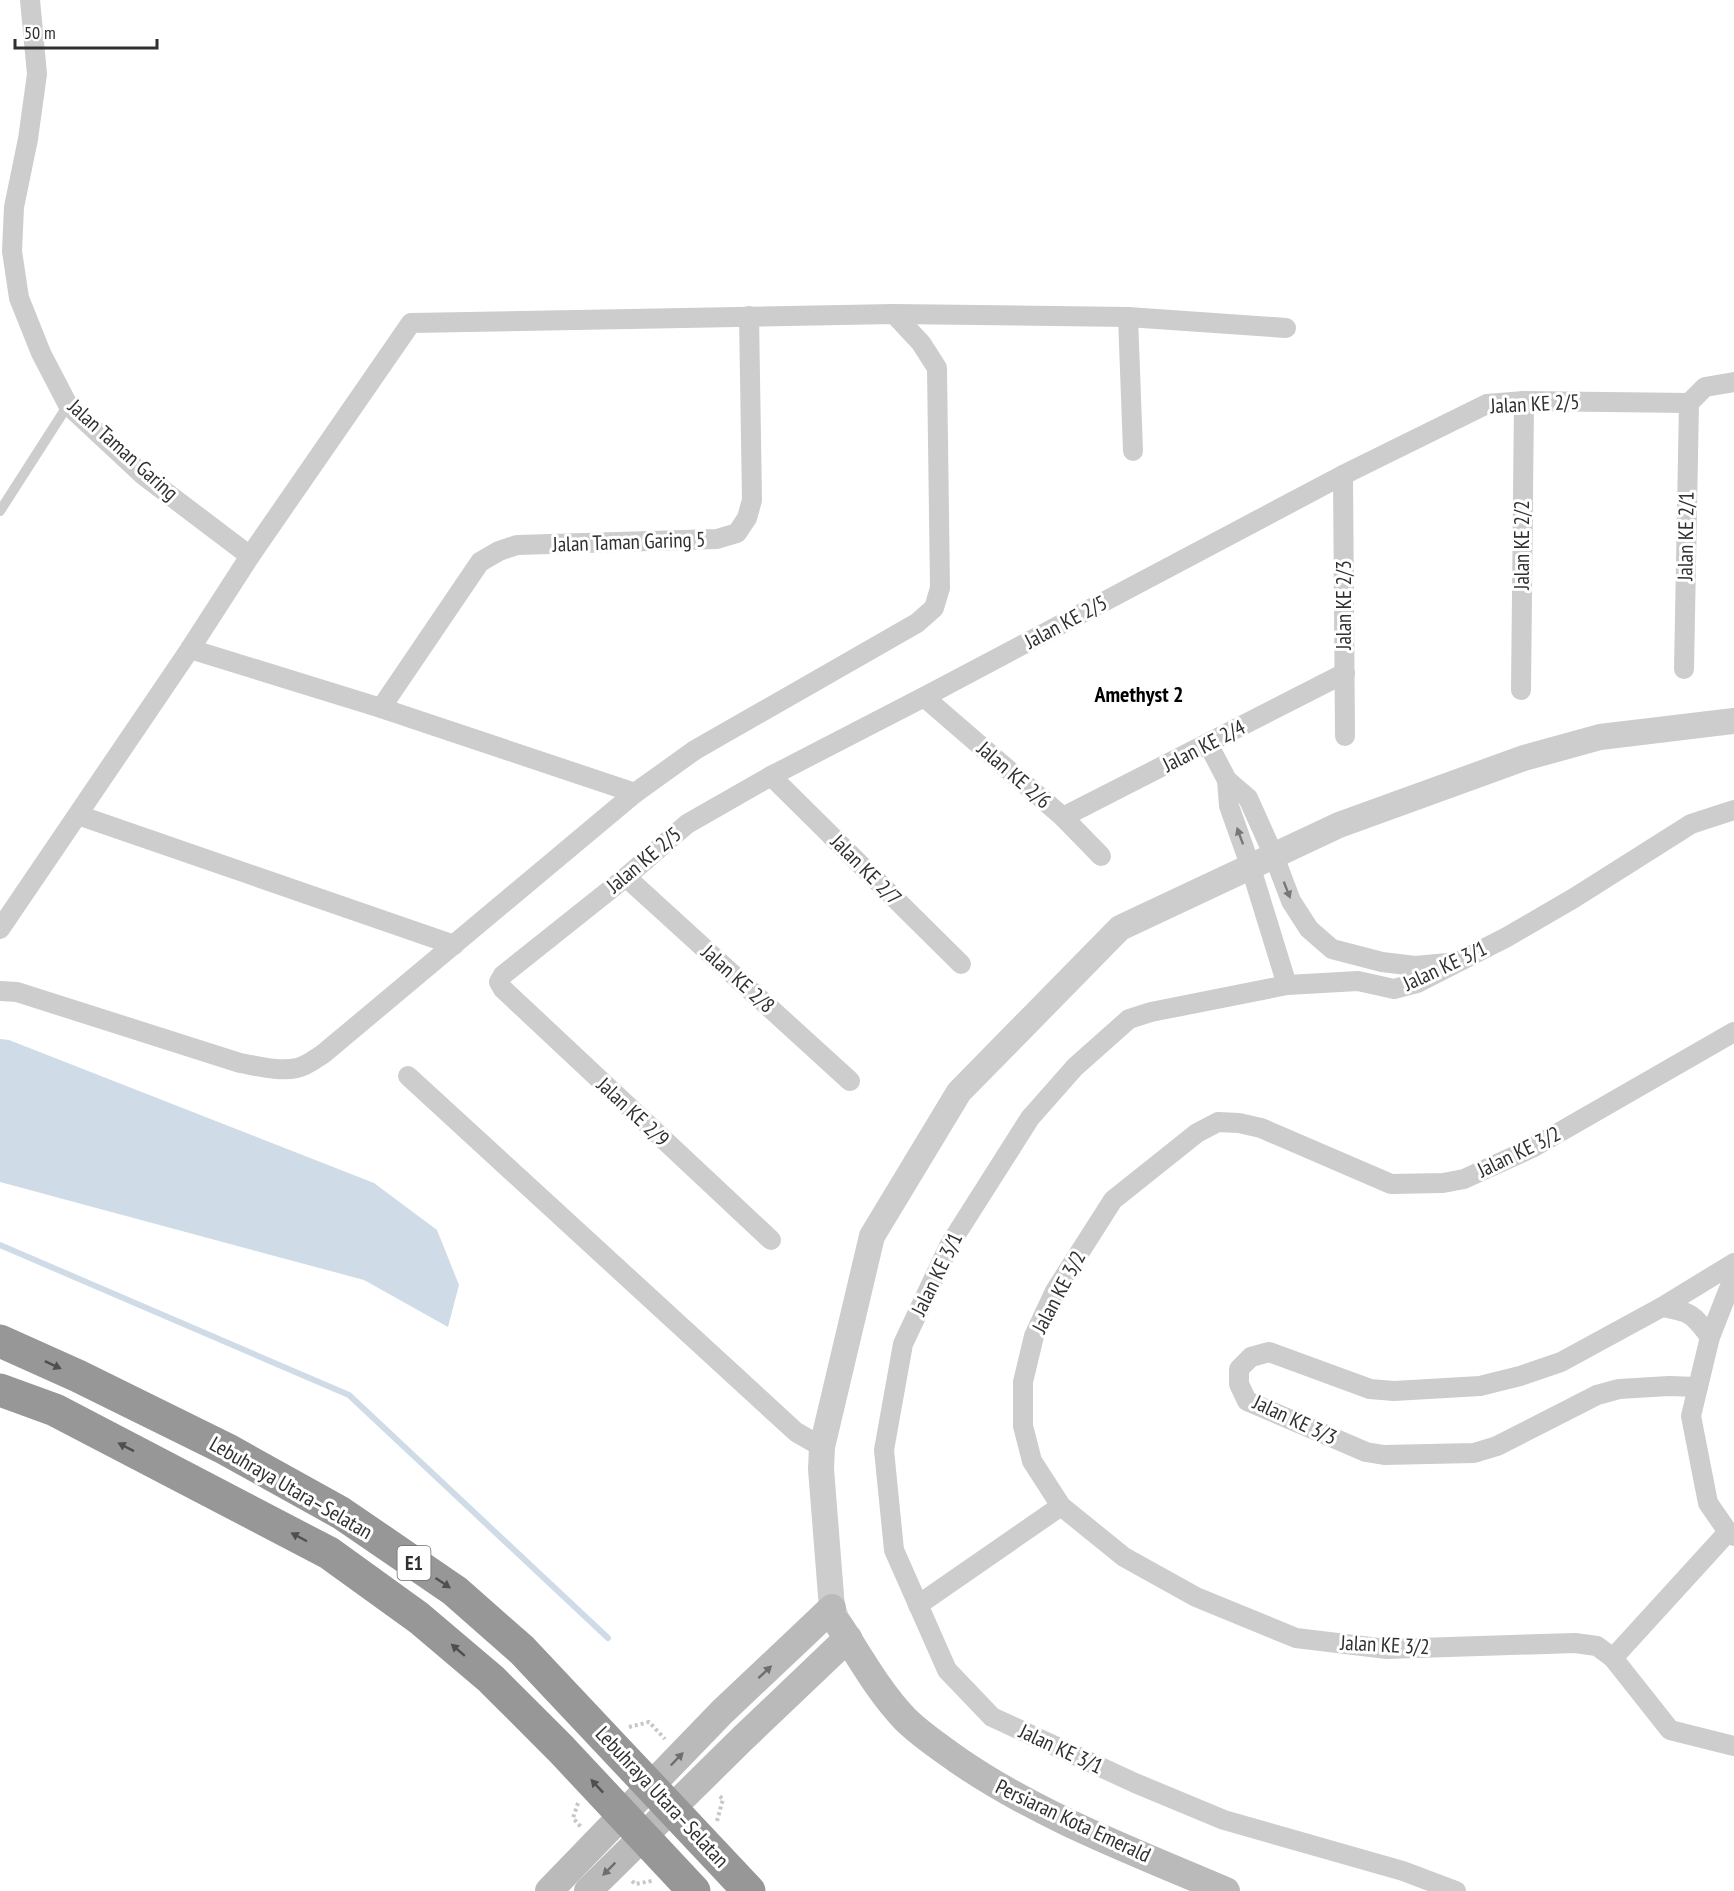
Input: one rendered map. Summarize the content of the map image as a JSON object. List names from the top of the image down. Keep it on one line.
{"streets":{"highway":["Lebuhraya Utara–Selatan","E1"],"main road":["Persiaran Kota Emerald"],"street":["Jalan KE 2/5","Jalan Taman Garing","Jalan KE 2/1","Jalan Taman Garing 5","Jalan KE 2/2","Jalan KE 2/3","Jalan KE 2/4","Jalan KE 2/6","Jalan KE 2/7","Jalan KE 3/1","Jalan KE 2/8","Jalan KE 2/9","Jalan KE 3/2","Jalan KE 3/3"]},"crossings":[["Jalan KE 2/5","Jalan KE 2/1"],["Jalan KE 2/5","Jalan KE 2/2"],["Jalan KE 2/5","Jalan KE 2/3"],["Jalan KE 2/5","Jalan KE 2/6"],["Jalan KE 2/5","Jalan KE 2/7"],["Jalan KE 2/5","Jalan KE 2/8"],["Jalan KE 2/5","Jalan KE 2/9"],["Jalan KE 2/3","Jalan KE 2/4"],["Jalan KE 2/4","Jalan KE 2/6"]],"districts":["Amethyst 2"],"scale_bar":"50 m"}
